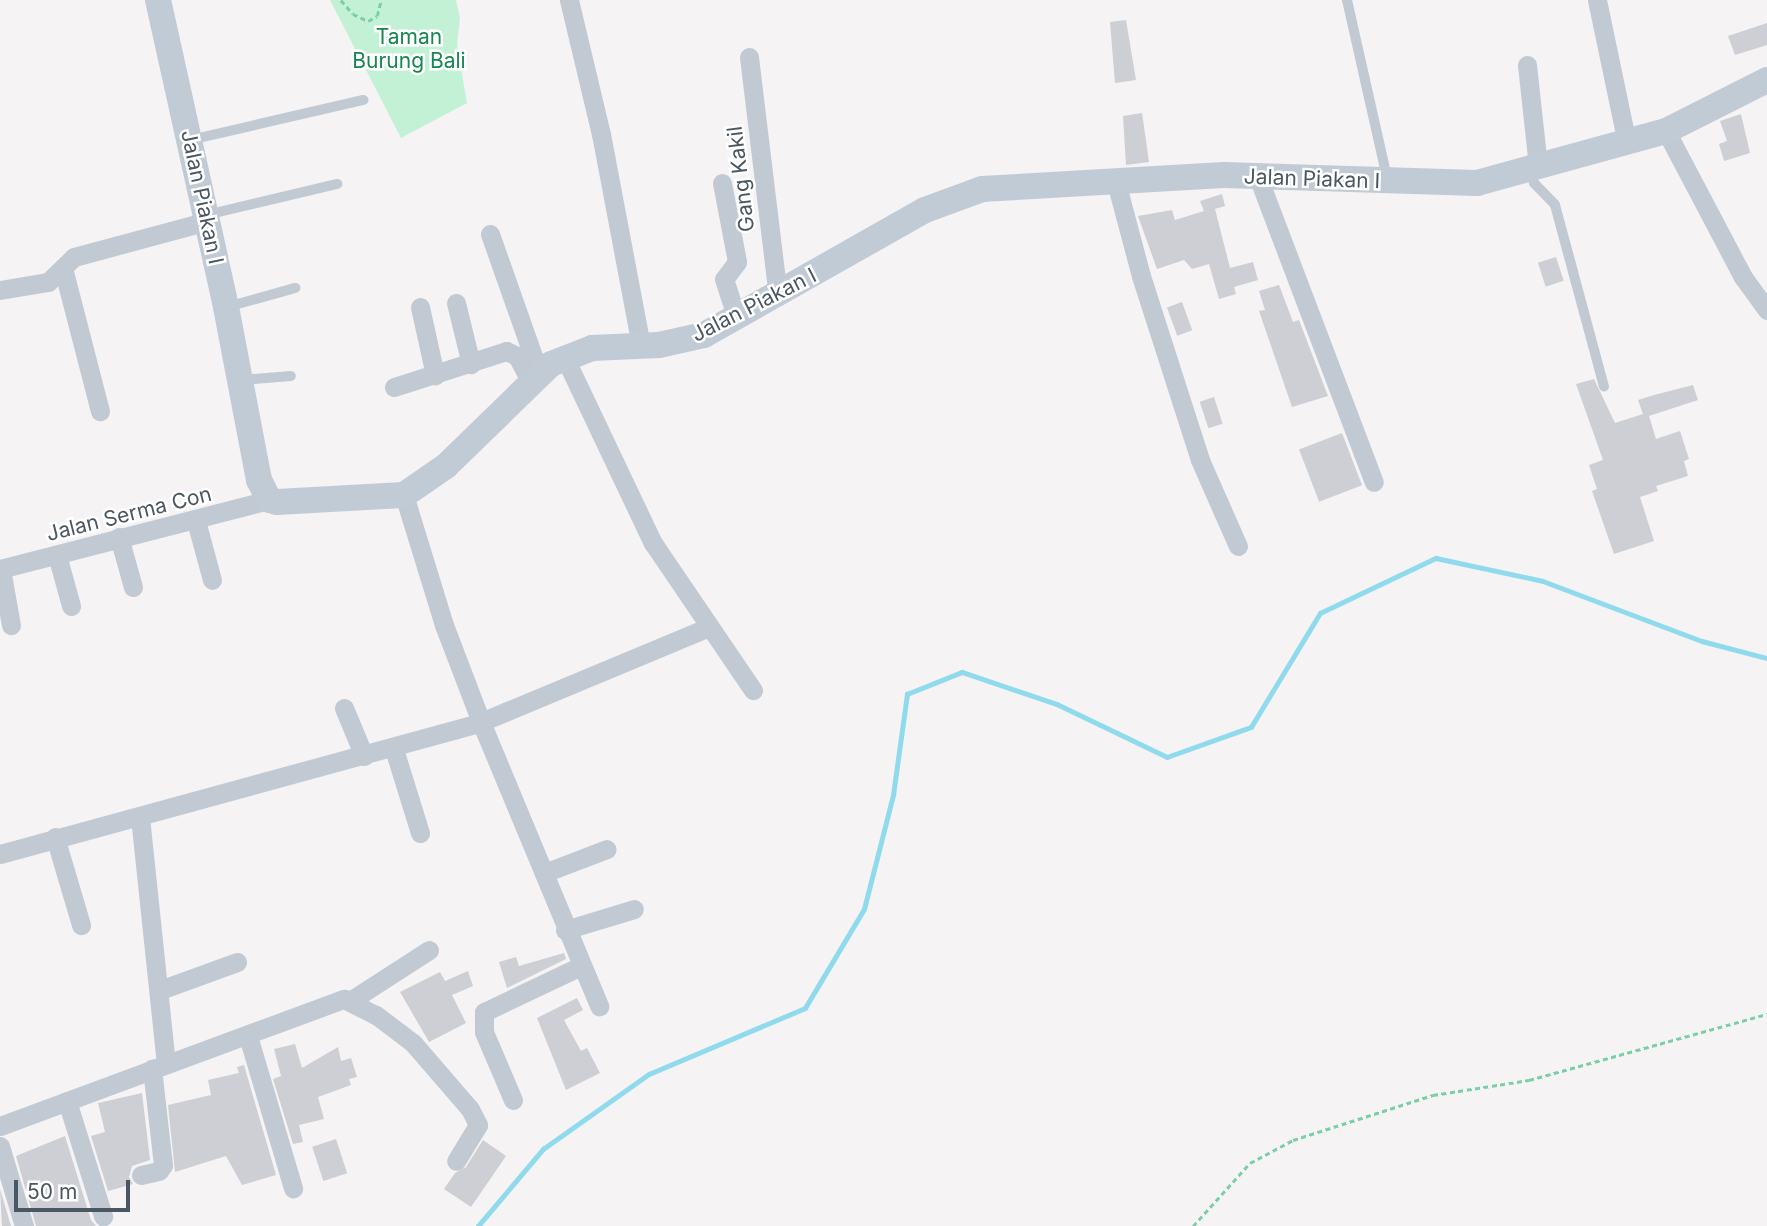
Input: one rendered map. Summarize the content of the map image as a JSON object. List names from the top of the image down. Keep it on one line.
{"streets":{"street":["Gang Kakil","Jalan Piakan I","Jalan Serma Con"]},"crossings":[["Gang Kakil","Jalan Piakan I"],["Jalan Piakan I","Jalan Serma Con"]],"parks":["Taman Burung Bali"],"scale_bar":"50 m"}
